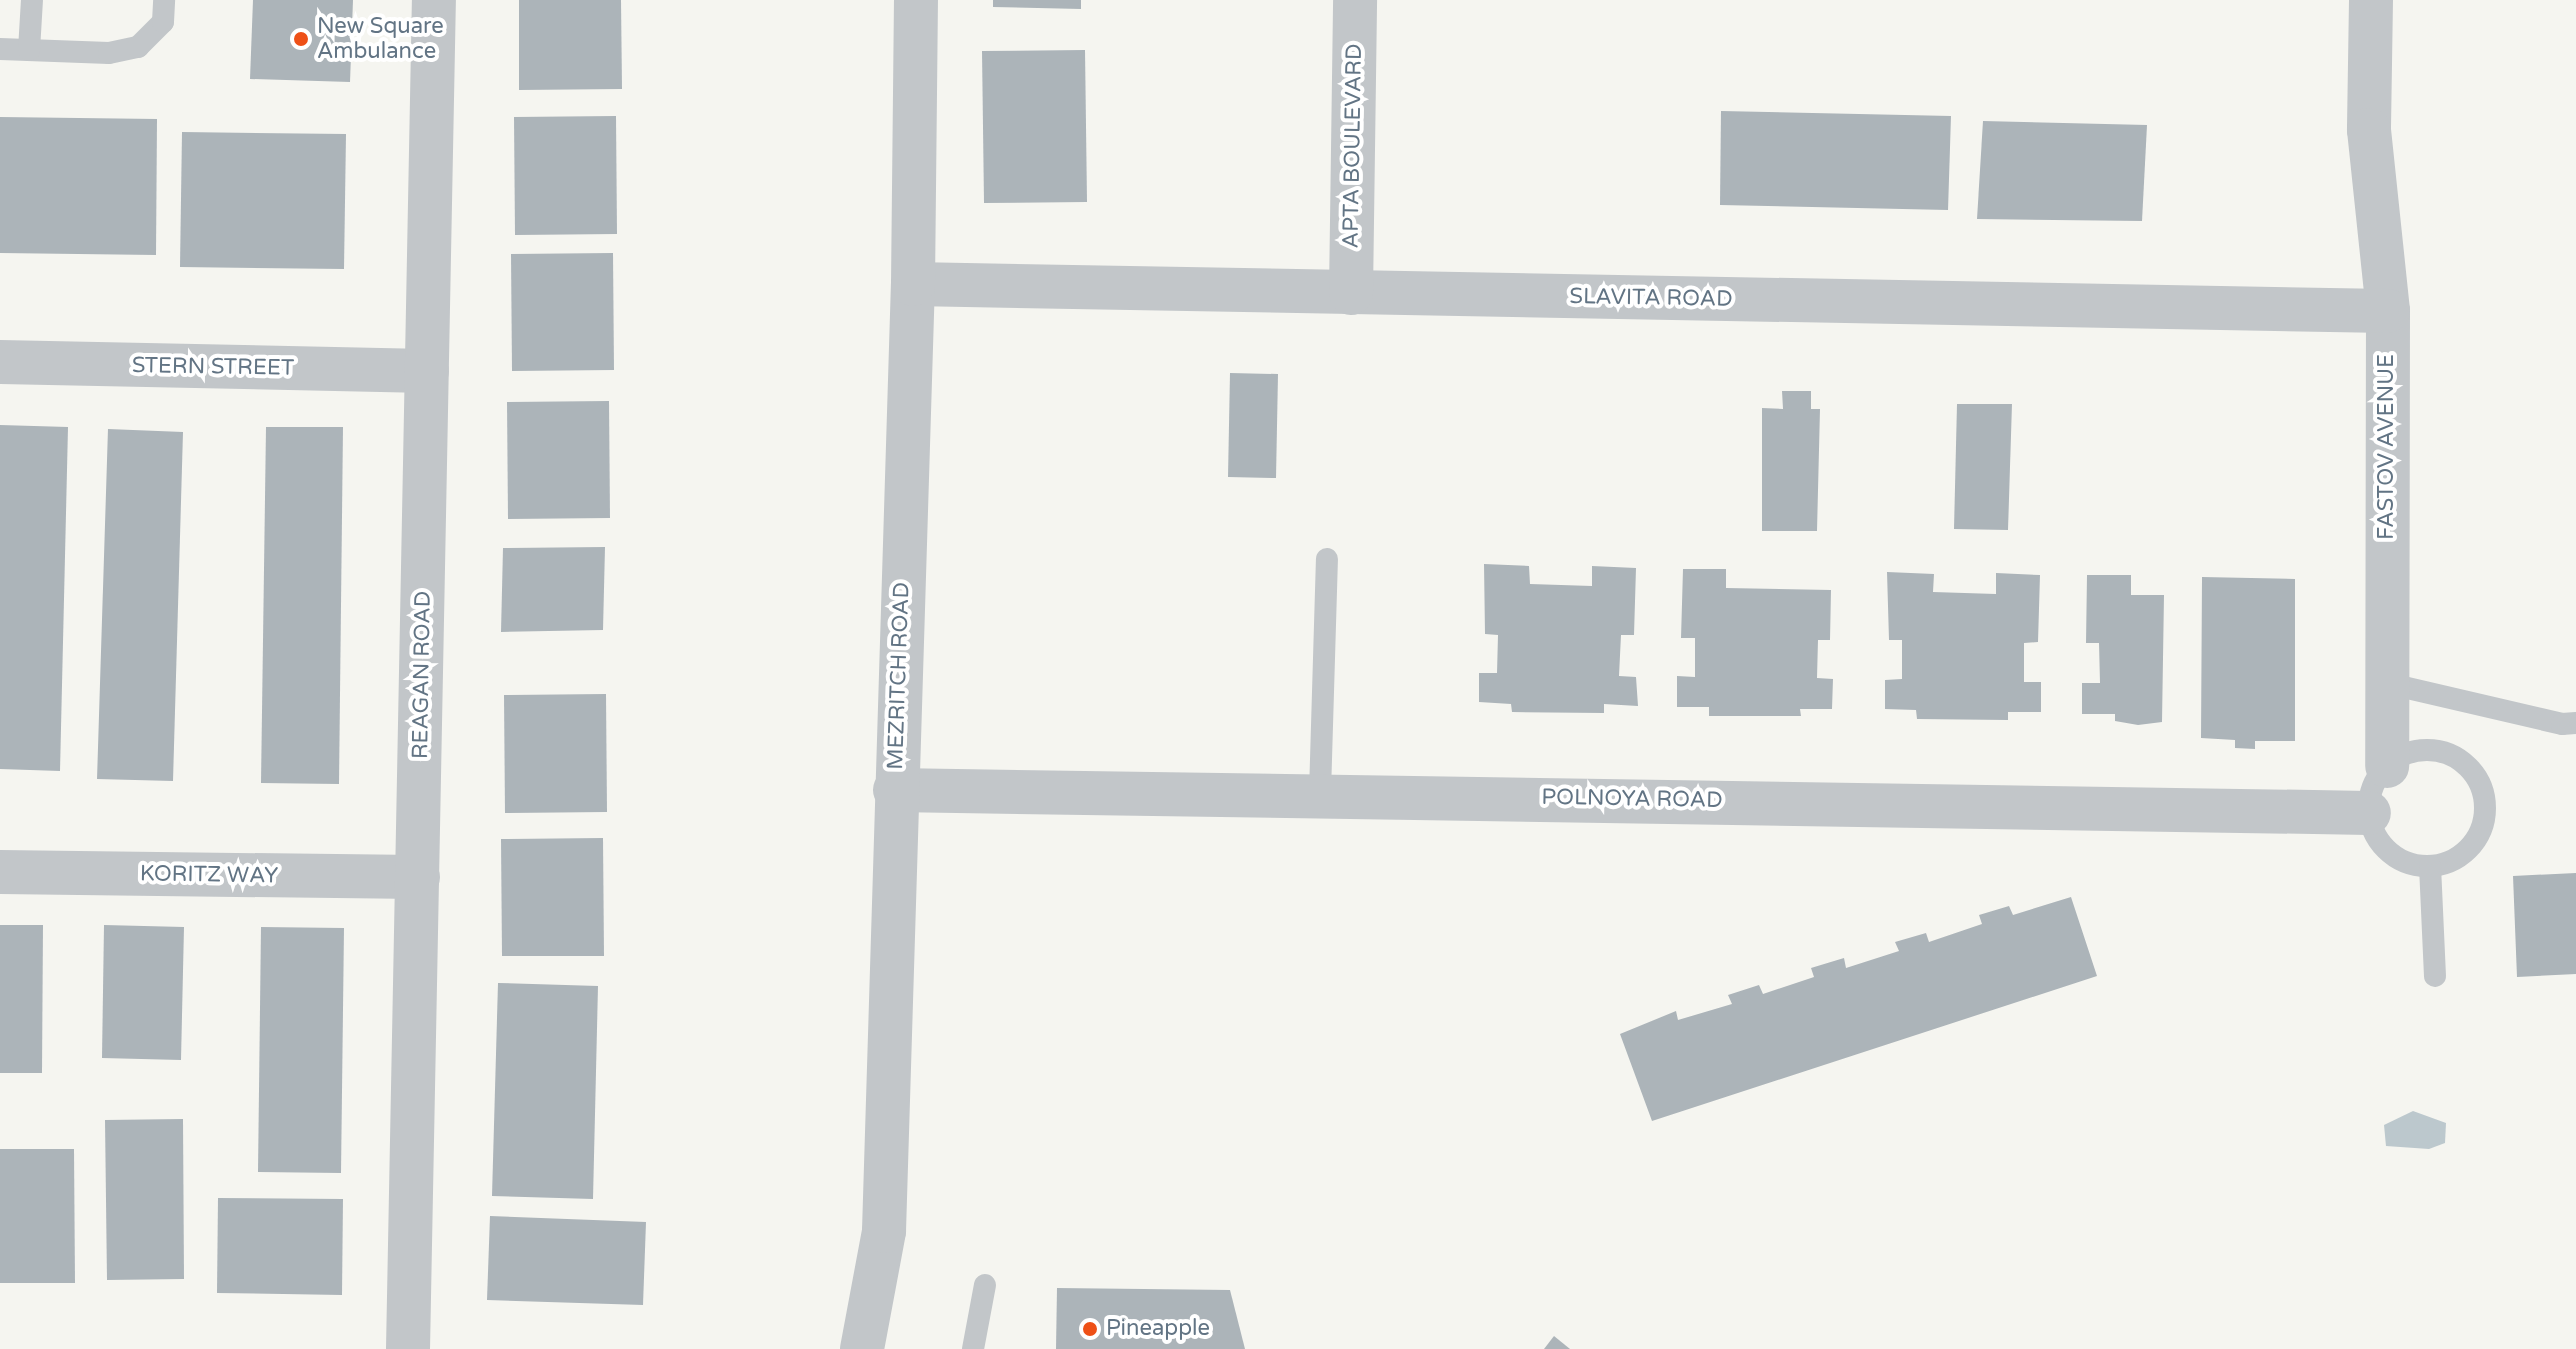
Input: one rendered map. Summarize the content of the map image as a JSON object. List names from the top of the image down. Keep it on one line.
{"streets":{"street":["APTA BOULEVARD","SLAVITA ROAD","STERN STREET","FASTOV AVENUE","REAGAN ROAD","MEZRITCH ROAD","POLNOYA ROAD","KORITZ WAY"]},"crossings":[["APTA BOULEVARD","SLAVITA ROAD"],["SLAVITA ROAD","FASTOV AVENUE"],["SLAVITA ROAD","MEZRITCH ROAD"],["STERN STREET","REAGAN ROAD"],["FASTOV AVENUE","POLNOYA ROAD"],["REAGAN ROAD","KORITZ WAY"],["MEZRITCH ROAD","POLNOYA ROAD"]],"places":["New Square Ambulance","Pineapple"]}
